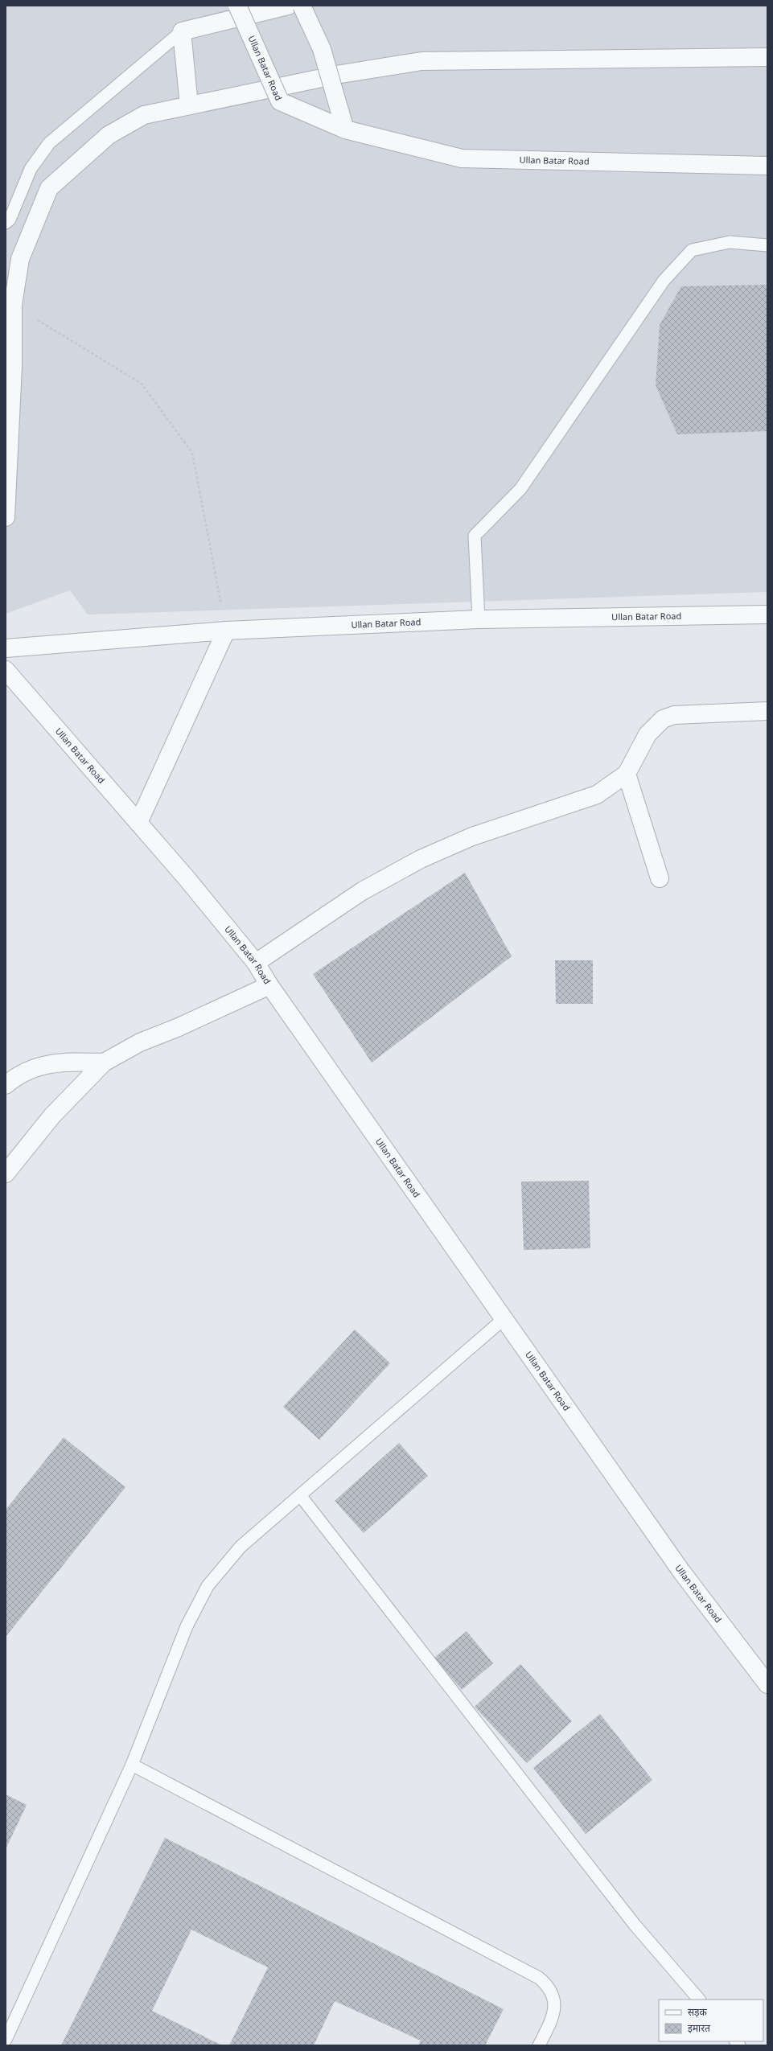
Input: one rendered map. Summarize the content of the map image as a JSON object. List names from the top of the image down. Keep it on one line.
{"streets":{"street":["Ullan Batar Road"]},"legend":["सड़क","इमारत"]}
